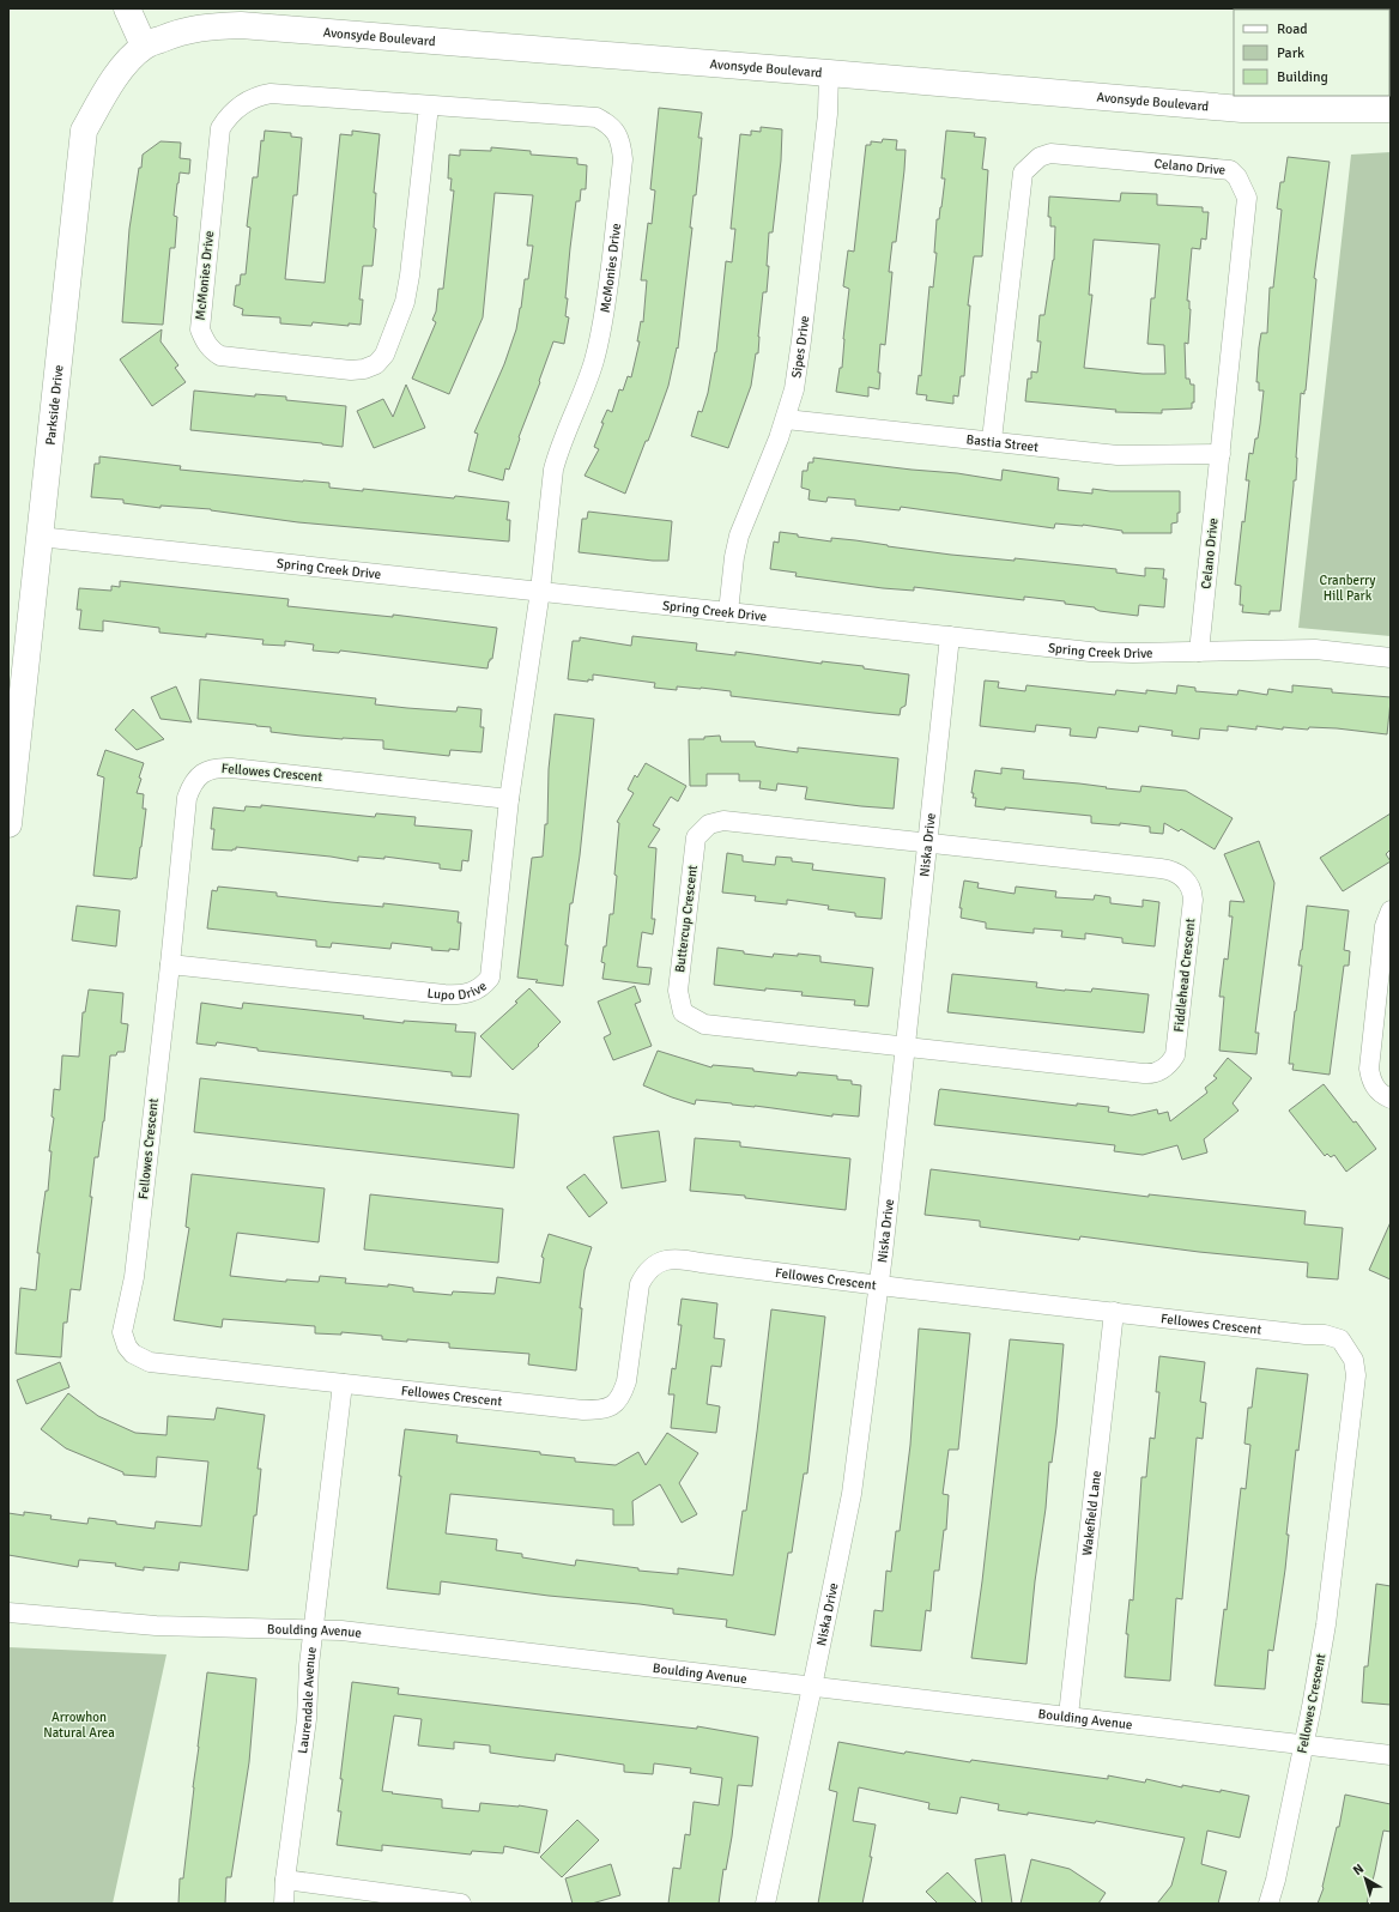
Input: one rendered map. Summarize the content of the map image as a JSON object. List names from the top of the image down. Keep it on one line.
{"streets":{"main road":["Avonsyde Boulevard","Parkside Drive"],"street":["Celano Drive","McMonies Drive","Sipes Drive","Bastia Street","Spring Creek Drive","Fellowes Crescent","Niska Drive","Buttercup Crescent","Fiddlehead Crescent","Lupo Drive","Wakefield Lane","Boulding Avenue","Laurendale Avenue"]},"crossings":[["Avonsyde Boulevard","Sipes Drive"],["Avonsyde Boulevard","Parkside Drive"],["Celano Drive","Bastia Street"],["Celano Drive","Spring Creek Drive"],["McMonies Drive","Spring Creek Drive"],["McMonies Drive","Lupo Drive"],["Sipes Drive","Bastia Street"],["Sipes Drive","Spring Creek Drive"],["Parkside Drive","Spring Creek Drive"],["Spring Creek Drive","Niska Drive"],["Spring Creek Drive","Lupo Drive"],["Fellowes Crescent","Niska Drive"],["Fellowes Crescent","Lupo Drive"],["Fellowes Crescent","Wakefield Lane"],["Fellowes Crescent","Boulding Avenue"],["Fellowes Crescent","Laurendale Avenue"],["Niska Drive","Buttercup Crescent"],["Niska Drive","Fiddlehead Crescent"],["Niska Drive","Boulding Avenue"],["Buttercup Crescent","Fiddlehead Crescent"],["Wakefield Lane","Boulding Avenue"],["Boulding Avenue","Laurendale Avenue"]],"parks":["Cranberry Hill Park","Arrowhon Natural Area"],"legend":["Road","Park","Building"],"north":"top left"}
